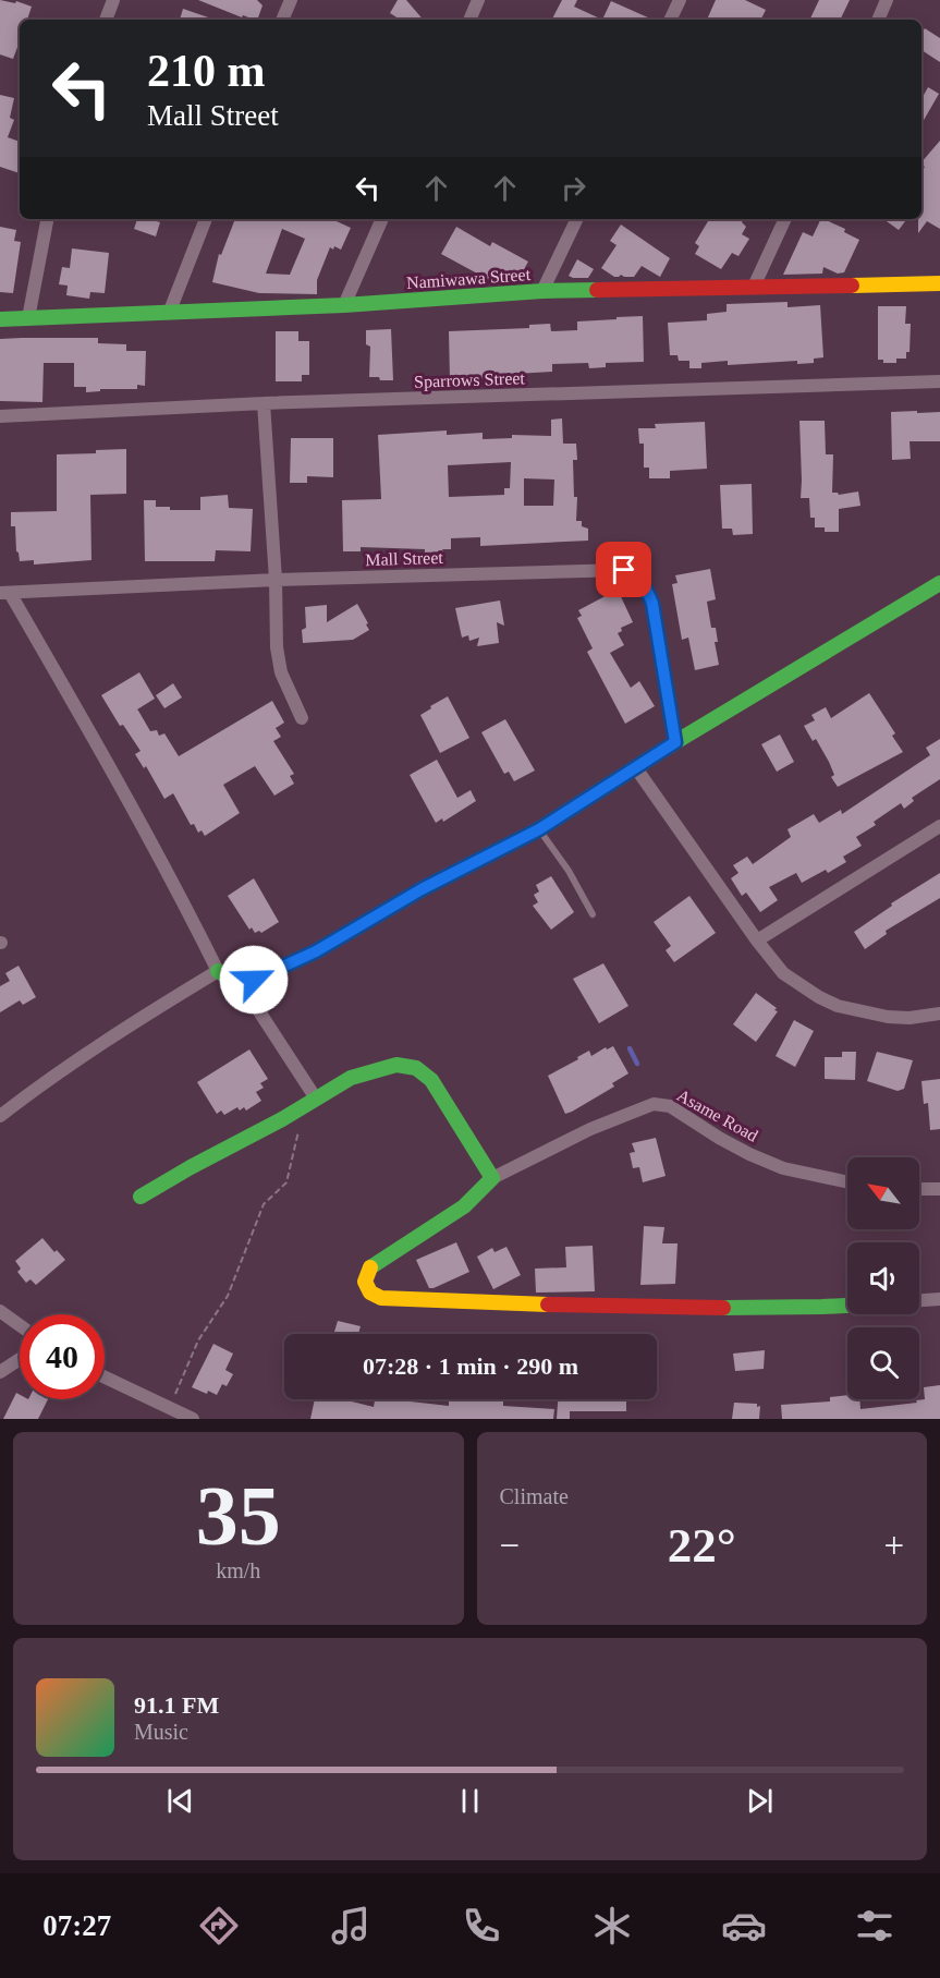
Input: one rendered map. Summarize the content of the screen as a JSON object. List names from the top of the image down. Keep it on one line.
{"streets":{"street":["Namiwawa Street","Sparrows Street","Mall Street","Asame Road"]},"north":"top left","page":{"turn":["210 m","Mall Street"],"limit":"40","trip":"07:28 · 1 min · 290 m","tile":[["35","km/h"],"Climate"],"heat":["−","22°","+"],"song":["91.1 FM","Music"],"tabs":"07:27"}}
